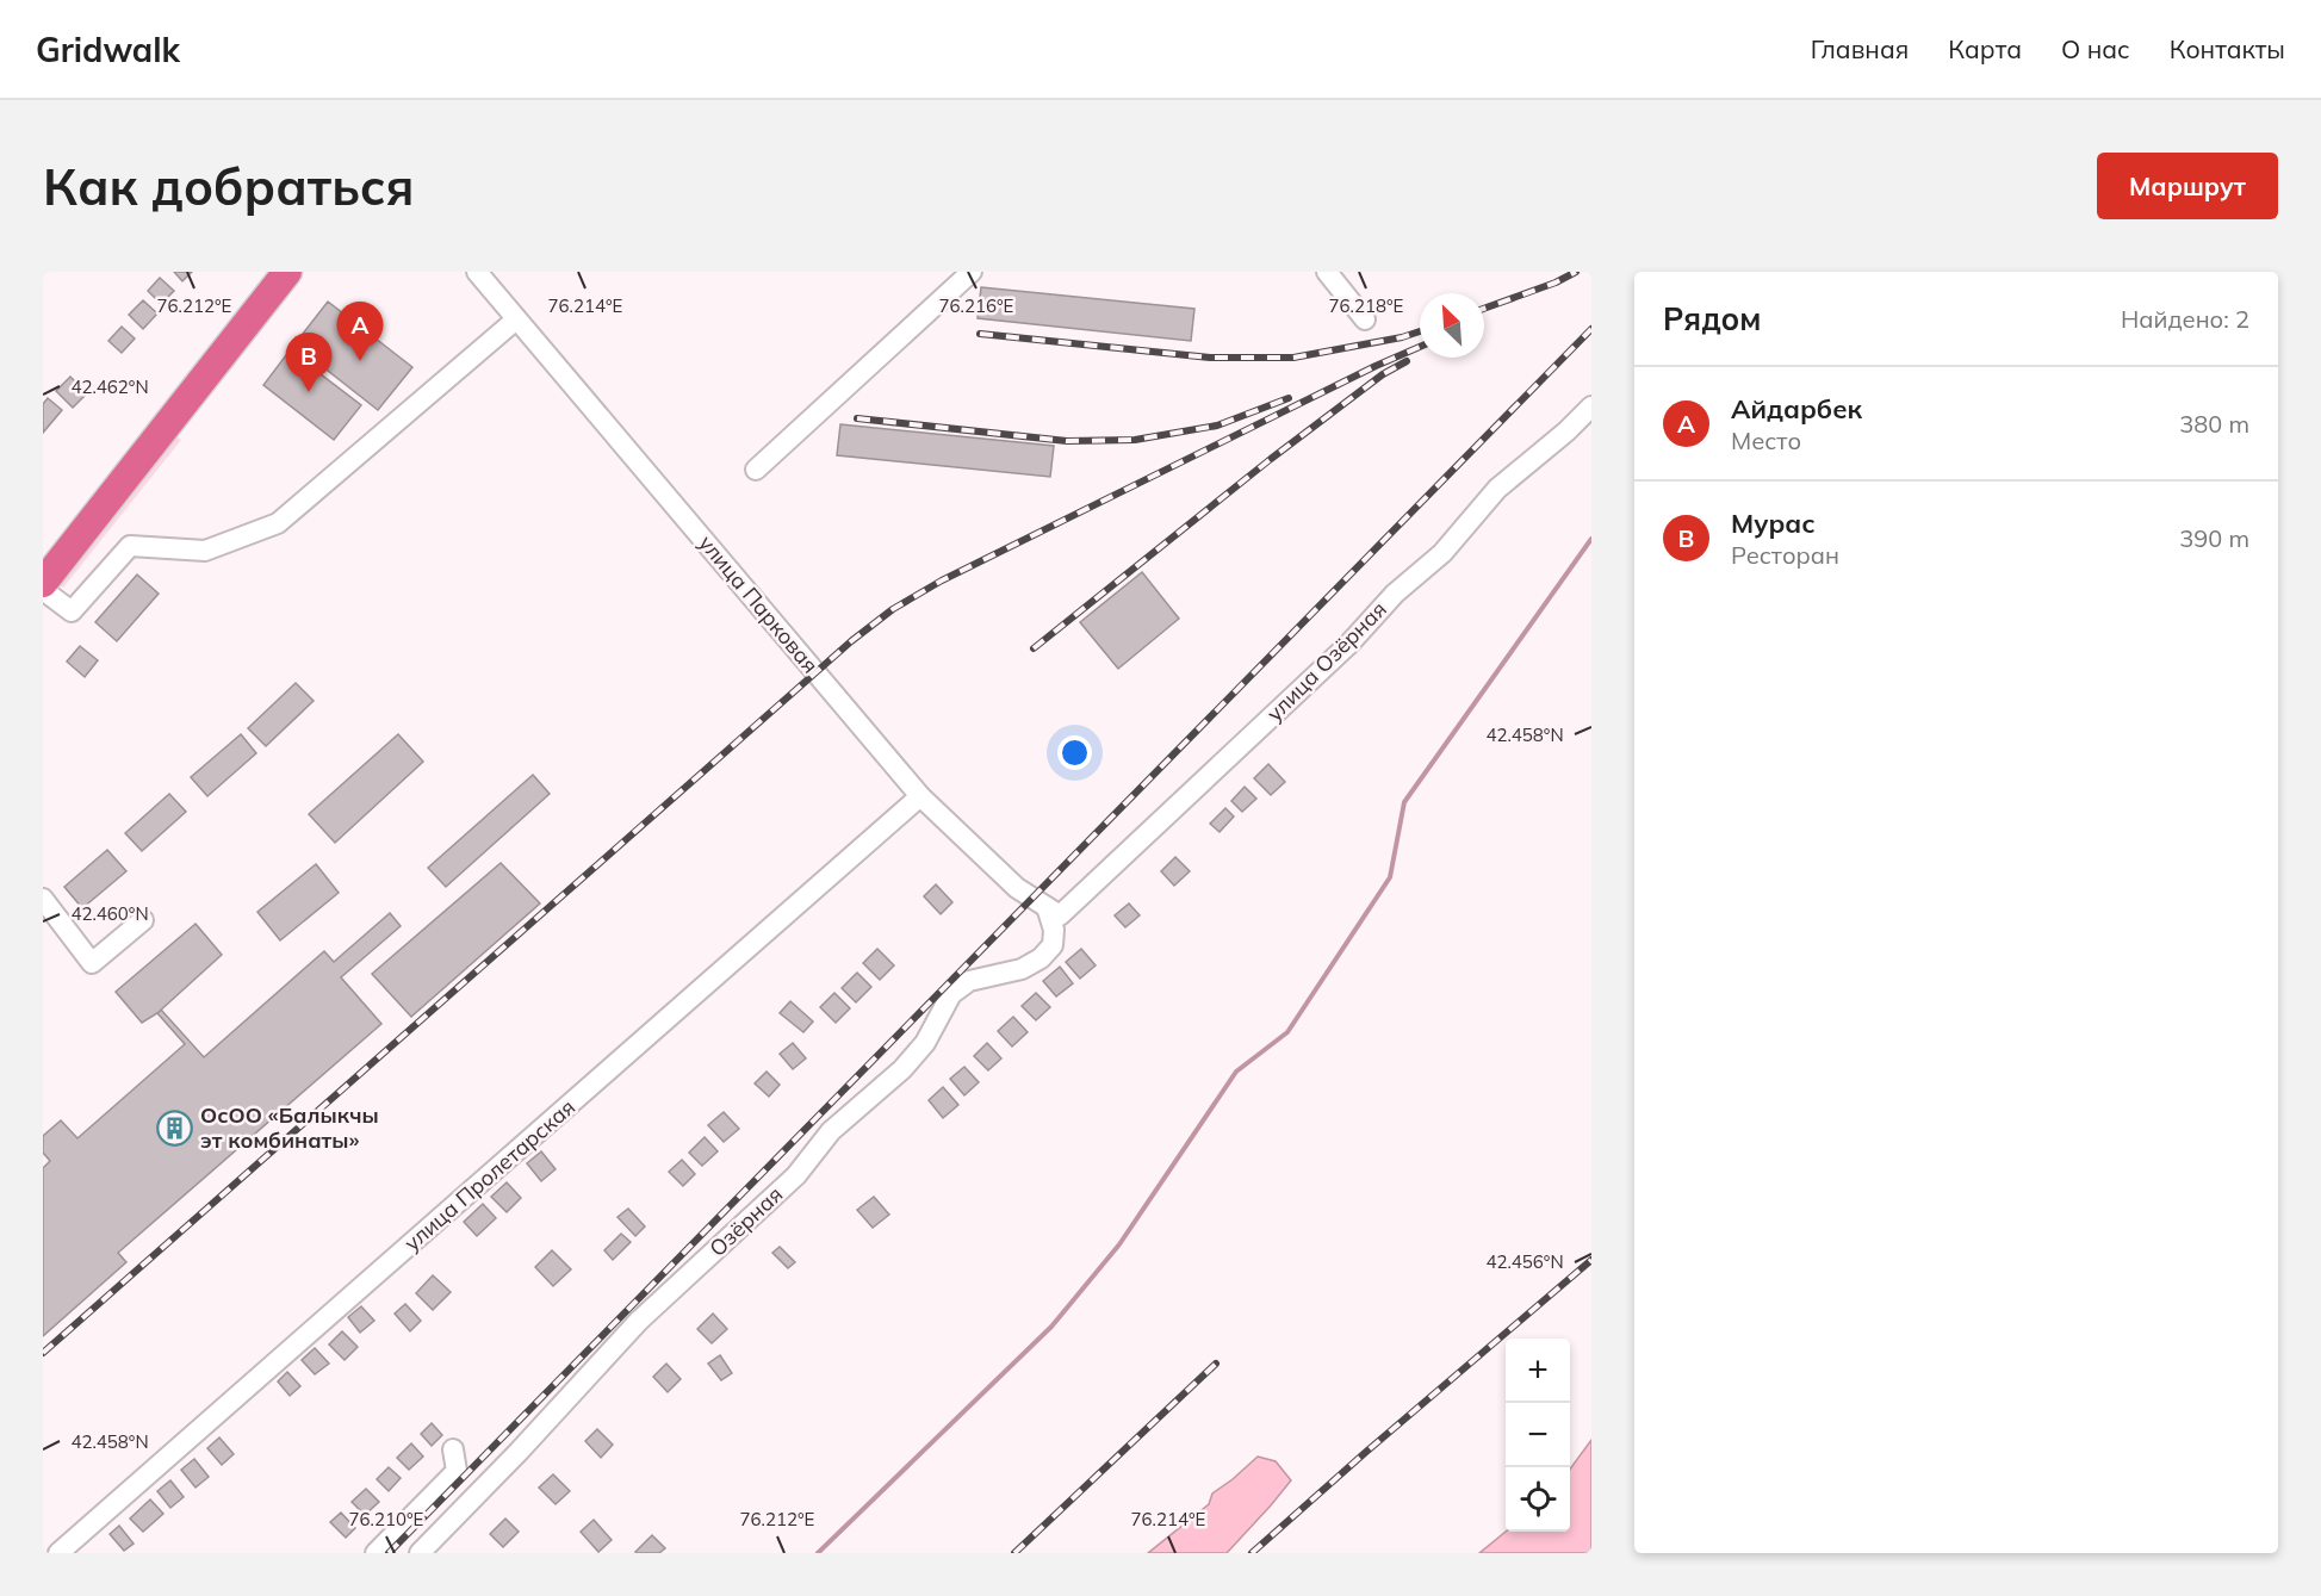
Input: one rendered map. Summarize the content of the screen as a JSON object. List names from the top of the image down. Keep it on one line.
{"streets":{"street":["улица Парковая","улица Озёрная","улица Пролетарская","Озёрная"]},"crossings":[["улица Парковая","улица Озёрная"],["улица Парковая","улица Пролетарская"],["улица Парковая","Озёрная"],["улица Озёрная","Озёрная"]],"places":{"building":["ОсОО «Балыкчы эт комбинаты»"]},"north":"top left","page":{"header":"Gridwalk","nav":["Главная","Карта","О нас","Контакты"],"buttons":"Маршрут","title":"Как добраться","heading":["Рядом","Найдено: 2"],"pins":["A","B"],"list":[{"mark":"A","name":"Айдарбек","note":"Место","value":"380 m"},{"mark":"B","name":"Мурас","note":"Ресторан","value":"390 m"}],"map_buttons":["+","−"]},"coordinates":["76.212°E","76.214°E","76.216°E","76.218°E","42.462°N","42.458°N","42.460°N","42.456°N","76.210°E"]}
